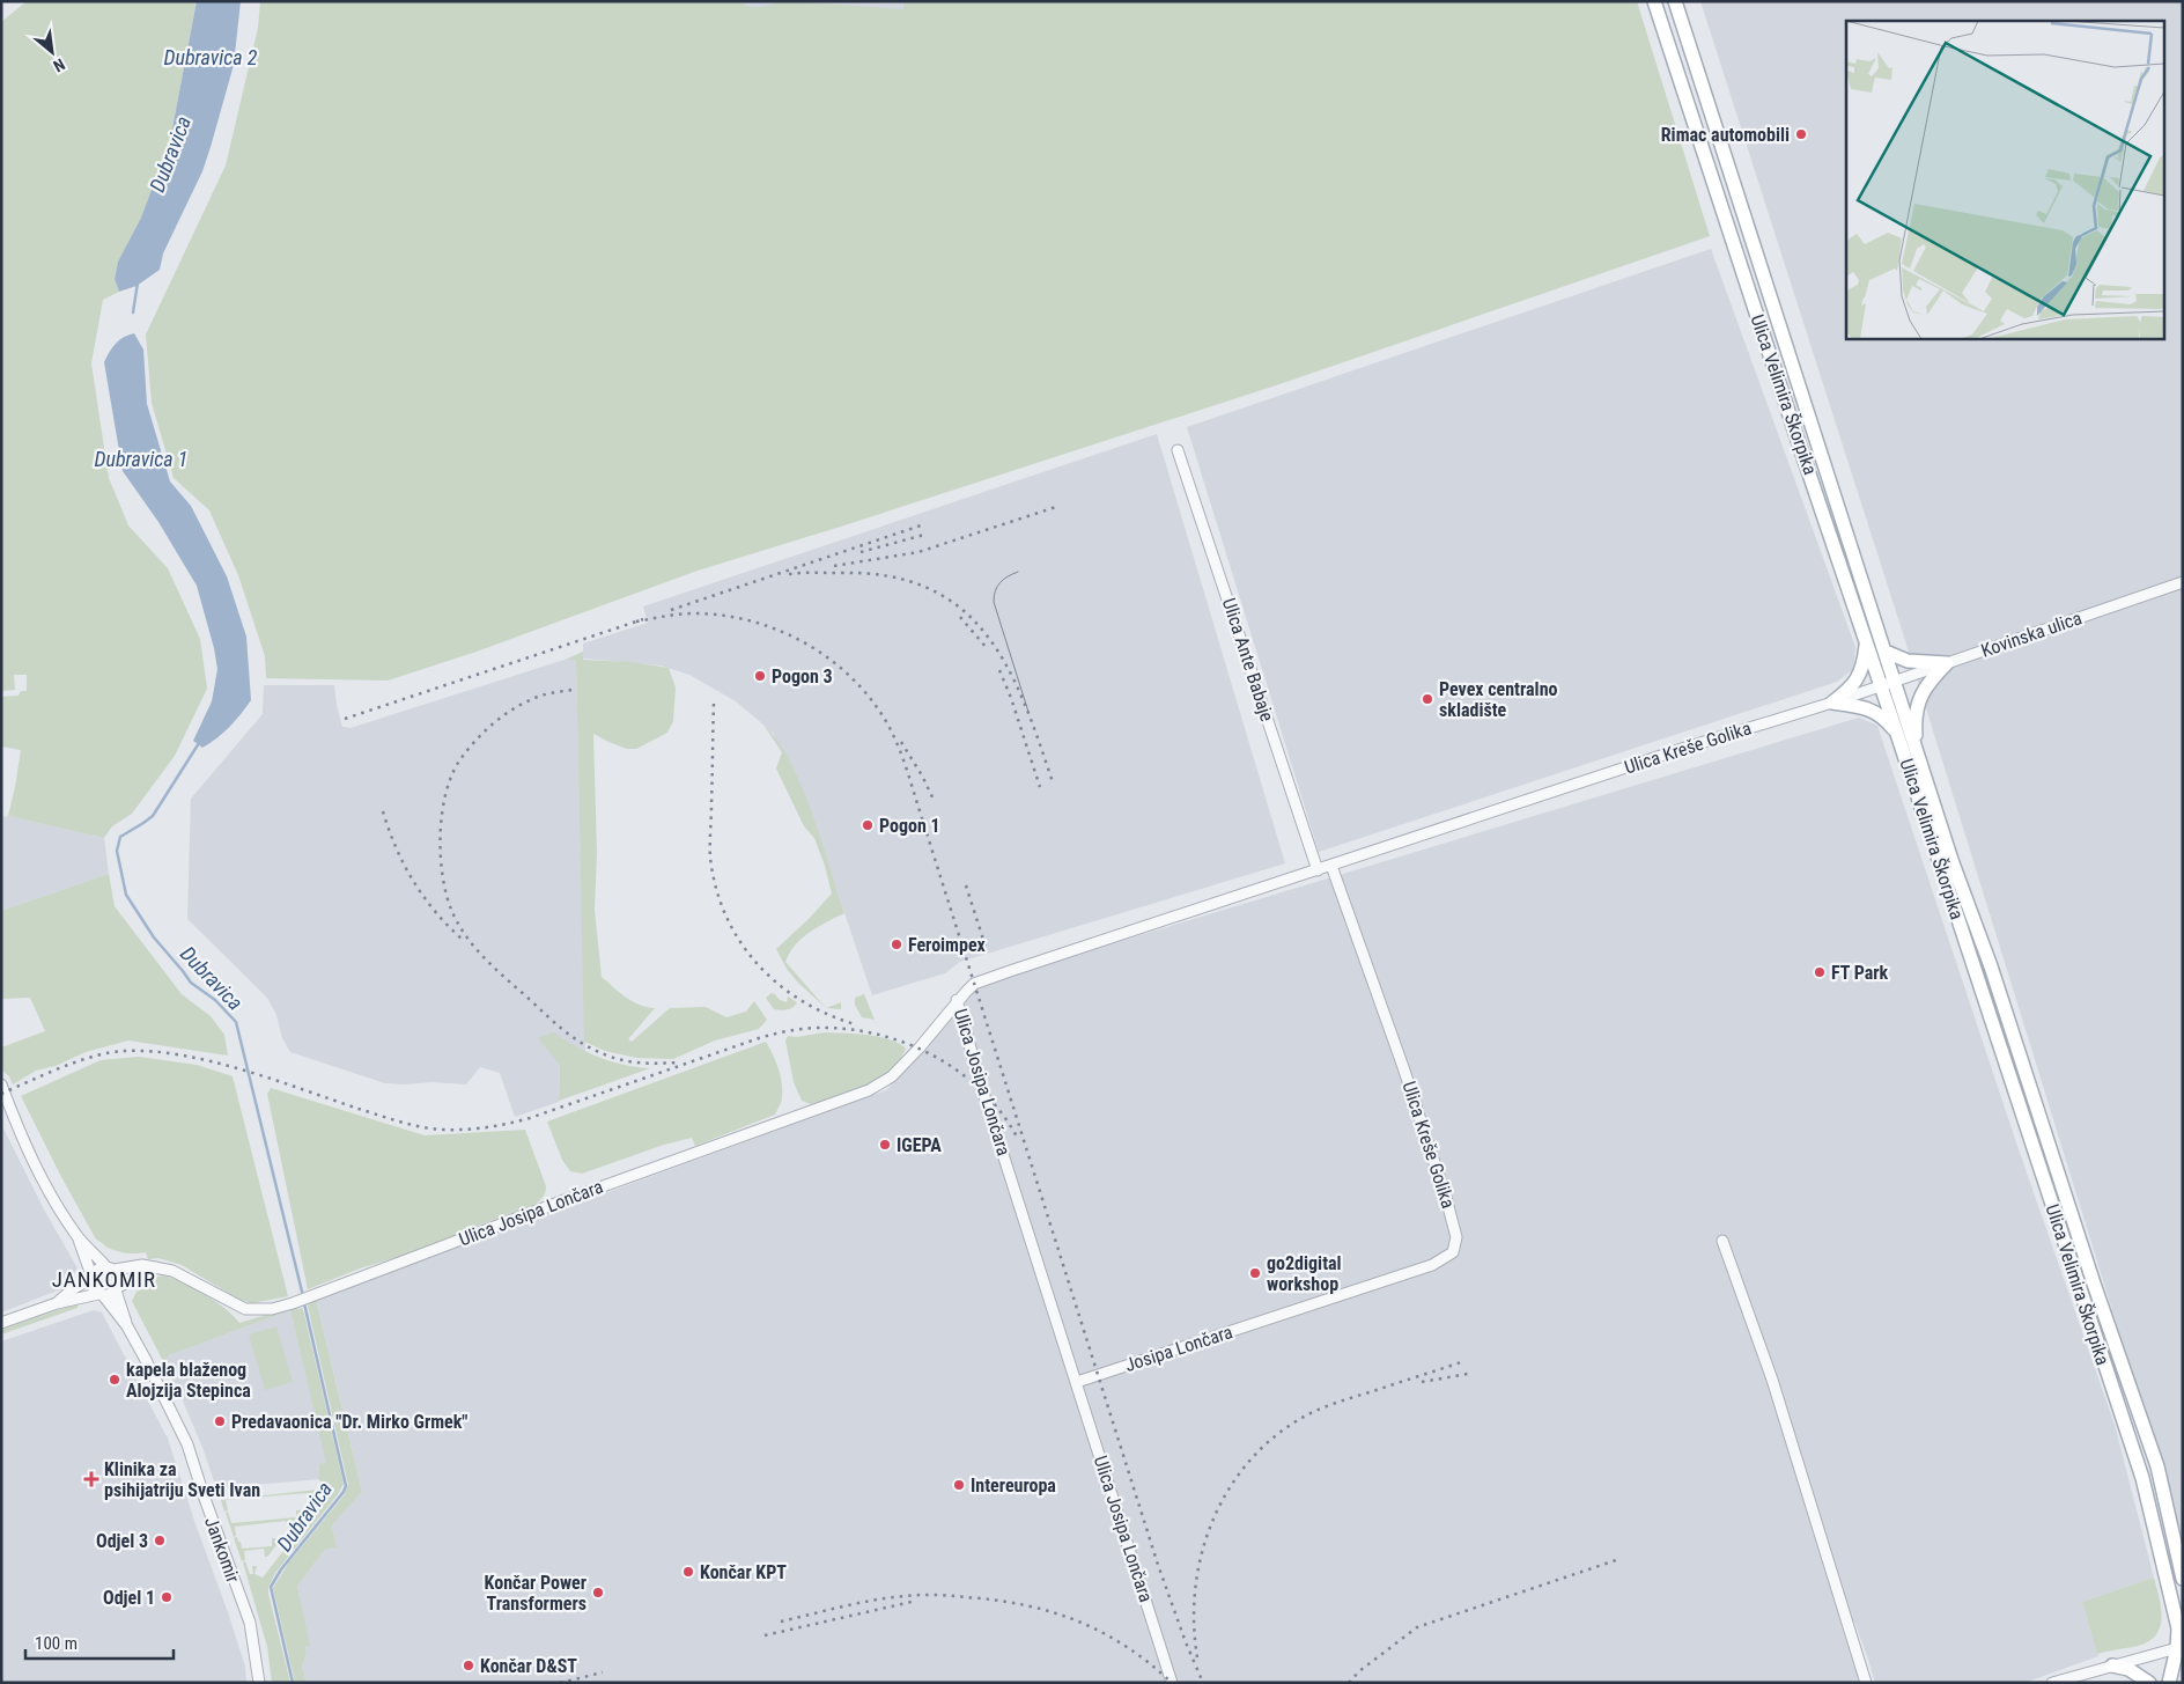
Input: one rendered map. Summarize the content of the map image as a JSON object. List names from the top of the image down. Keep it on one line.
{"streets":{"main road":["Ulica Velimira Škorpika"],"street":["Kovinska ulica","Ulica Ante Babaje","Ulica Kreše Golika","Ulica Josipa Lončara","Josipa Lončara","Jankomir"]},"crossings":[["Ulica Velimira Škorpika","Kovinska ulica"],["Ulica Velimira Škorpika","Ulica Kreše Golika"],["Kovinska ulica","Ulica Kreše Golika"],["Ulica Ante Babaje","Ulica Kreše Golika"],["Ulica Kreše Golika","Ulica Josipa Lončara"],["Ulica Kreše Golika","Josipa Lončara"],["Ulica Josipa Lončara","Josipa Lončara"],["Ulica Josipa Lončara","Jankomir"]],"districts":["JANKOMIR"],"water":["Dubravica 2","Dubravica","Dubravica 1"],"places":{"other":["Rimac automobili","Pogon 3","Pevex centralno skladište","Pogon 1","Feroimpex","FT Park","IGEPA","go2digital workshop","kapela blaženog Alojzija Stepinca","Predavaonica \"Dr. Mirko Grmek\"","Intereuropa","Odjel 3","Končar KPT","Končar Power Transformers","Odjel 1","Končar D&ST"],"health":["Klinika za psihijatriju Sveti Ivan"]},"scale_bar":"100 m","north":"bottom right"}
